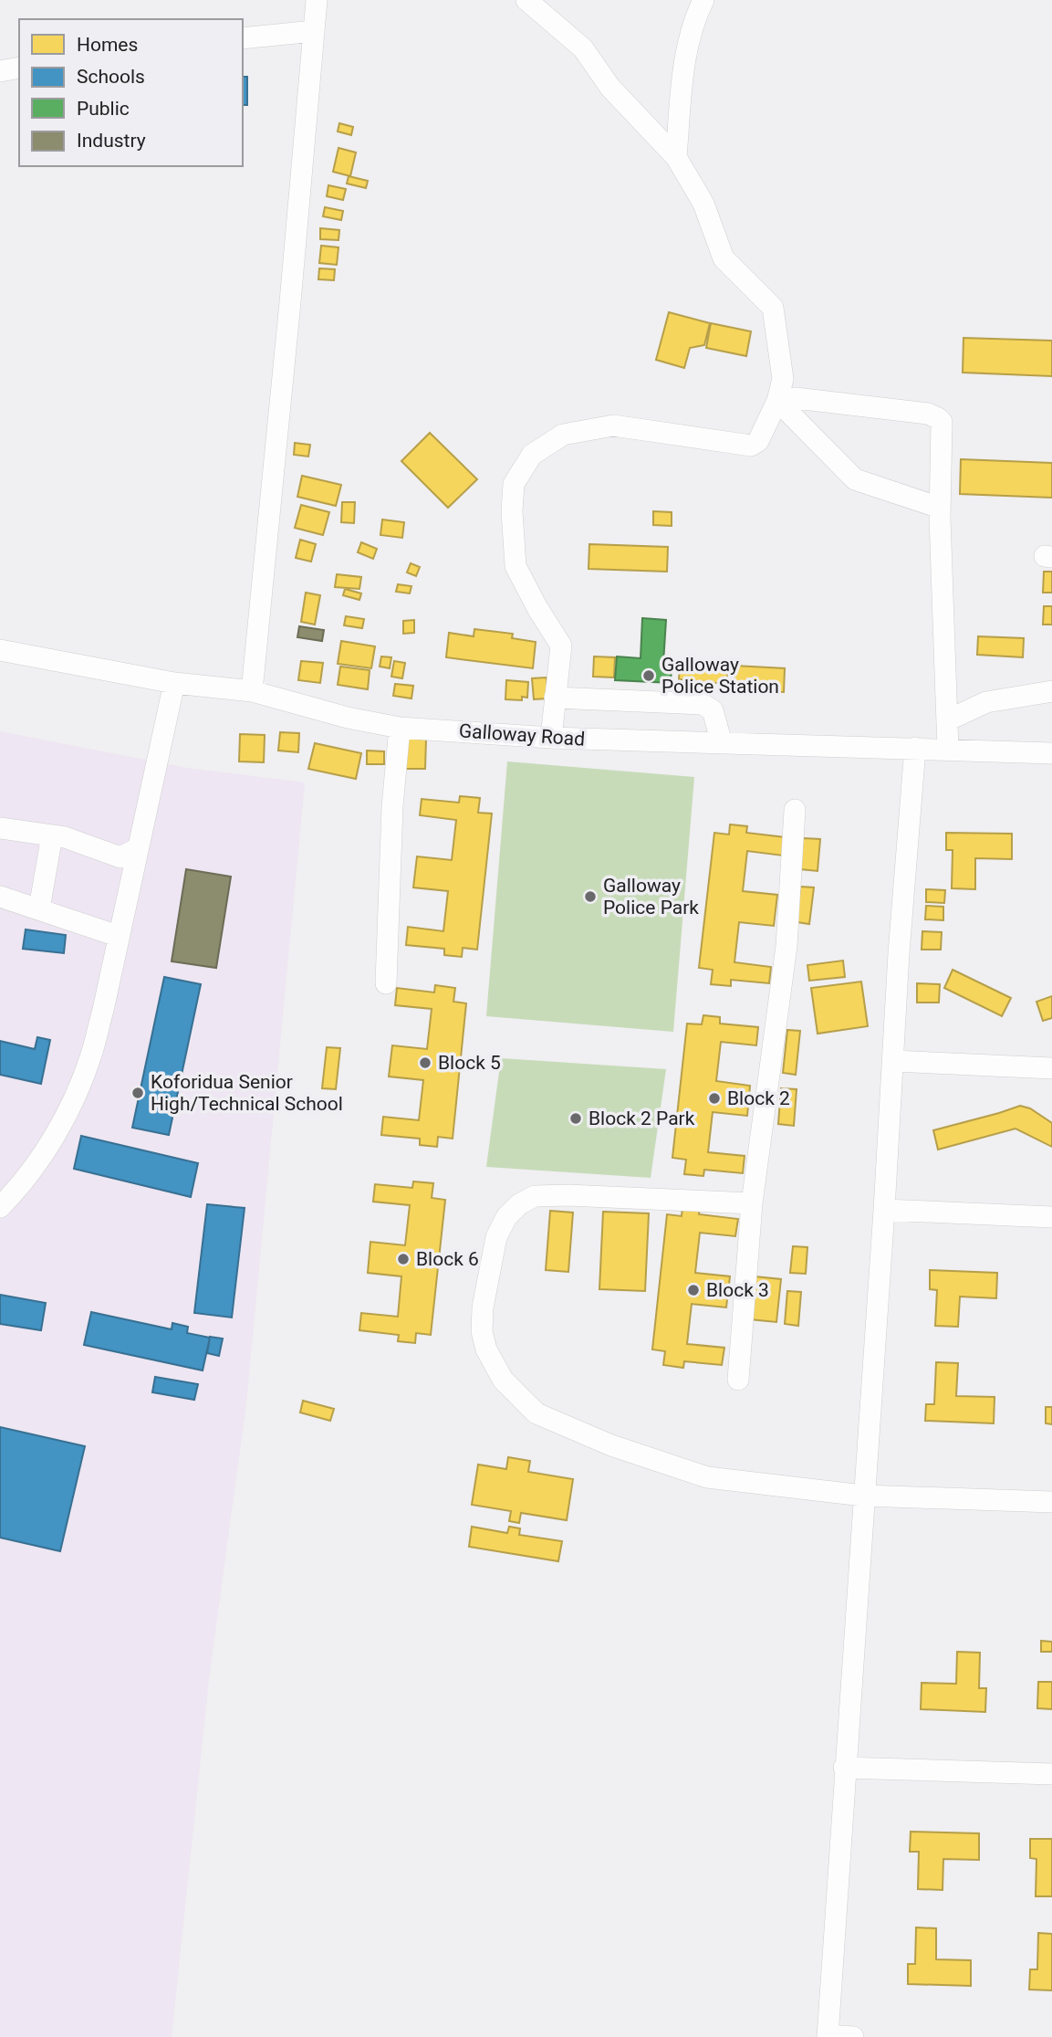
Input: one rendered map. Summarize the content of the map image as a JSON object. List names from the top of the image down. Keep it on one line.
{"streets":{"street":["Galloway Road"]},"places":["Galloway Police Station","Galloway Police Park","Block 5","Koforidua Senior High/Technical School","Block 2","Block 2 Park","Block 6","Block 3"],"legend":["Homes","Schools","Public","Industry"]}
